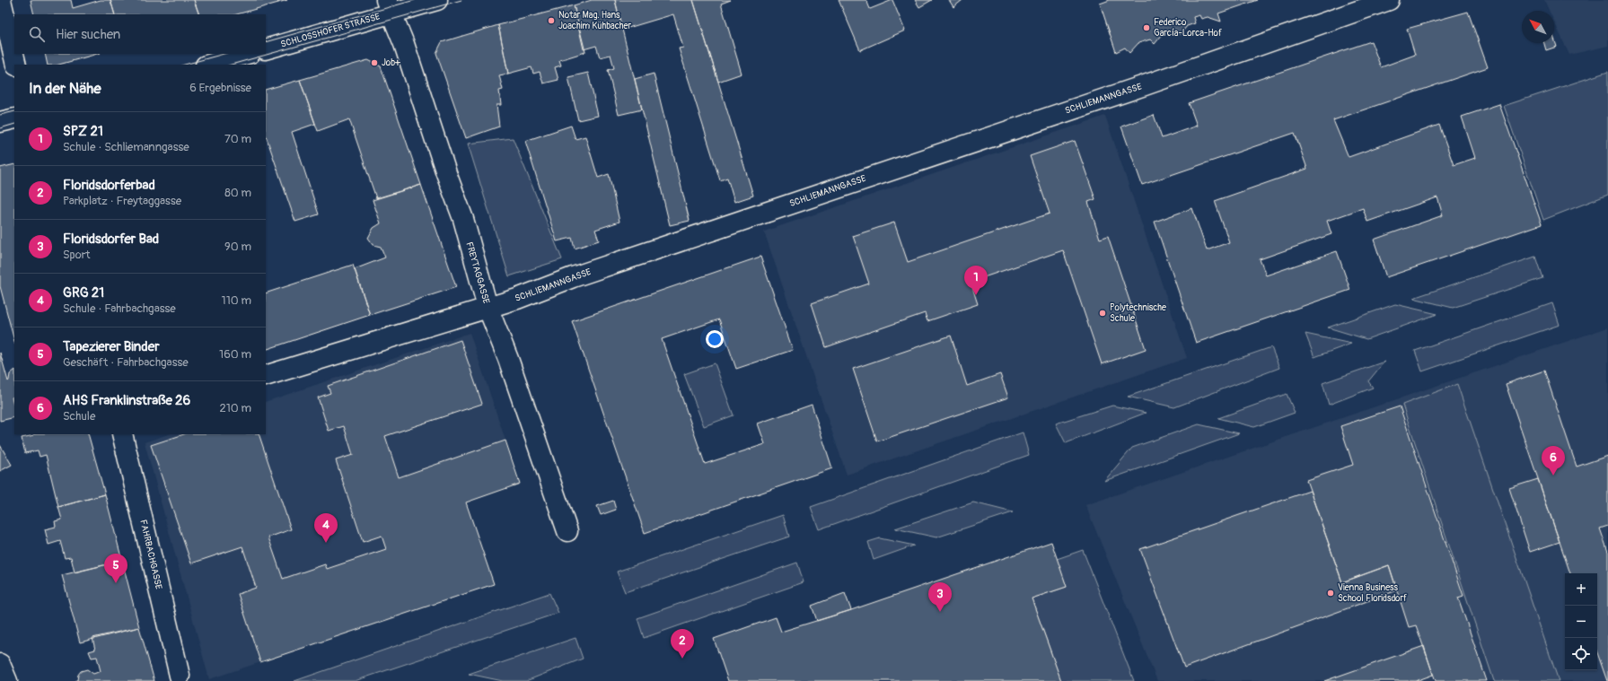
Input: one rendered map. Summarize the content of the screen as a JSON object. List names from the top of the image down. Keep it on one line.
{"streets":{"street":["SCHLOSSHOFER STRASSE","SCHLIEMANNGASSE","FREYTAGGASSE","FAHRBACHGASSE"]},"crossings":[["SCHLOSSHOFER STRASSE","FREYTAGGASSE"],["SCHLIEMANNGASSE","FREYTAGGASSE"]],"places":["Notar Mag. Hans Joachim Kühbacher","Federico García-Lorca-Hof","Job+","Polytechnische Schule","Vienna Business School Floridsdorf"],"north":"top left","page":{"search":"Hier suchen","heading":["In der Nähe","6 Ergebnisse"],"list":[{"mark":"1","name":"SPZ 21","note":"Schule · Schliemanngasse","value":"70 m"},{"mark":"2","name":"Floridsdorferbad","note":"Parkplatz · Freytaggasse","value":"80 m"},{"mark":"3","name":"Floridsdorfer Bad","note":"Sport","value":"90 m"},{"mark":"4","name":"GRG 21","note":"Schule · Fahrbachgasse","value":"110 m"},{"mark":"5","name":"Tapezierer Binder","note":"Geschäft · Fahrbachgasse","value":"160 m"},{"mark":"6","name":"AHS Franklinstraße 26","note":"Schule","value":"210 m"}],"pins":["1","6","4","5","3","2"],"map_buttons":["+","−"]}}
